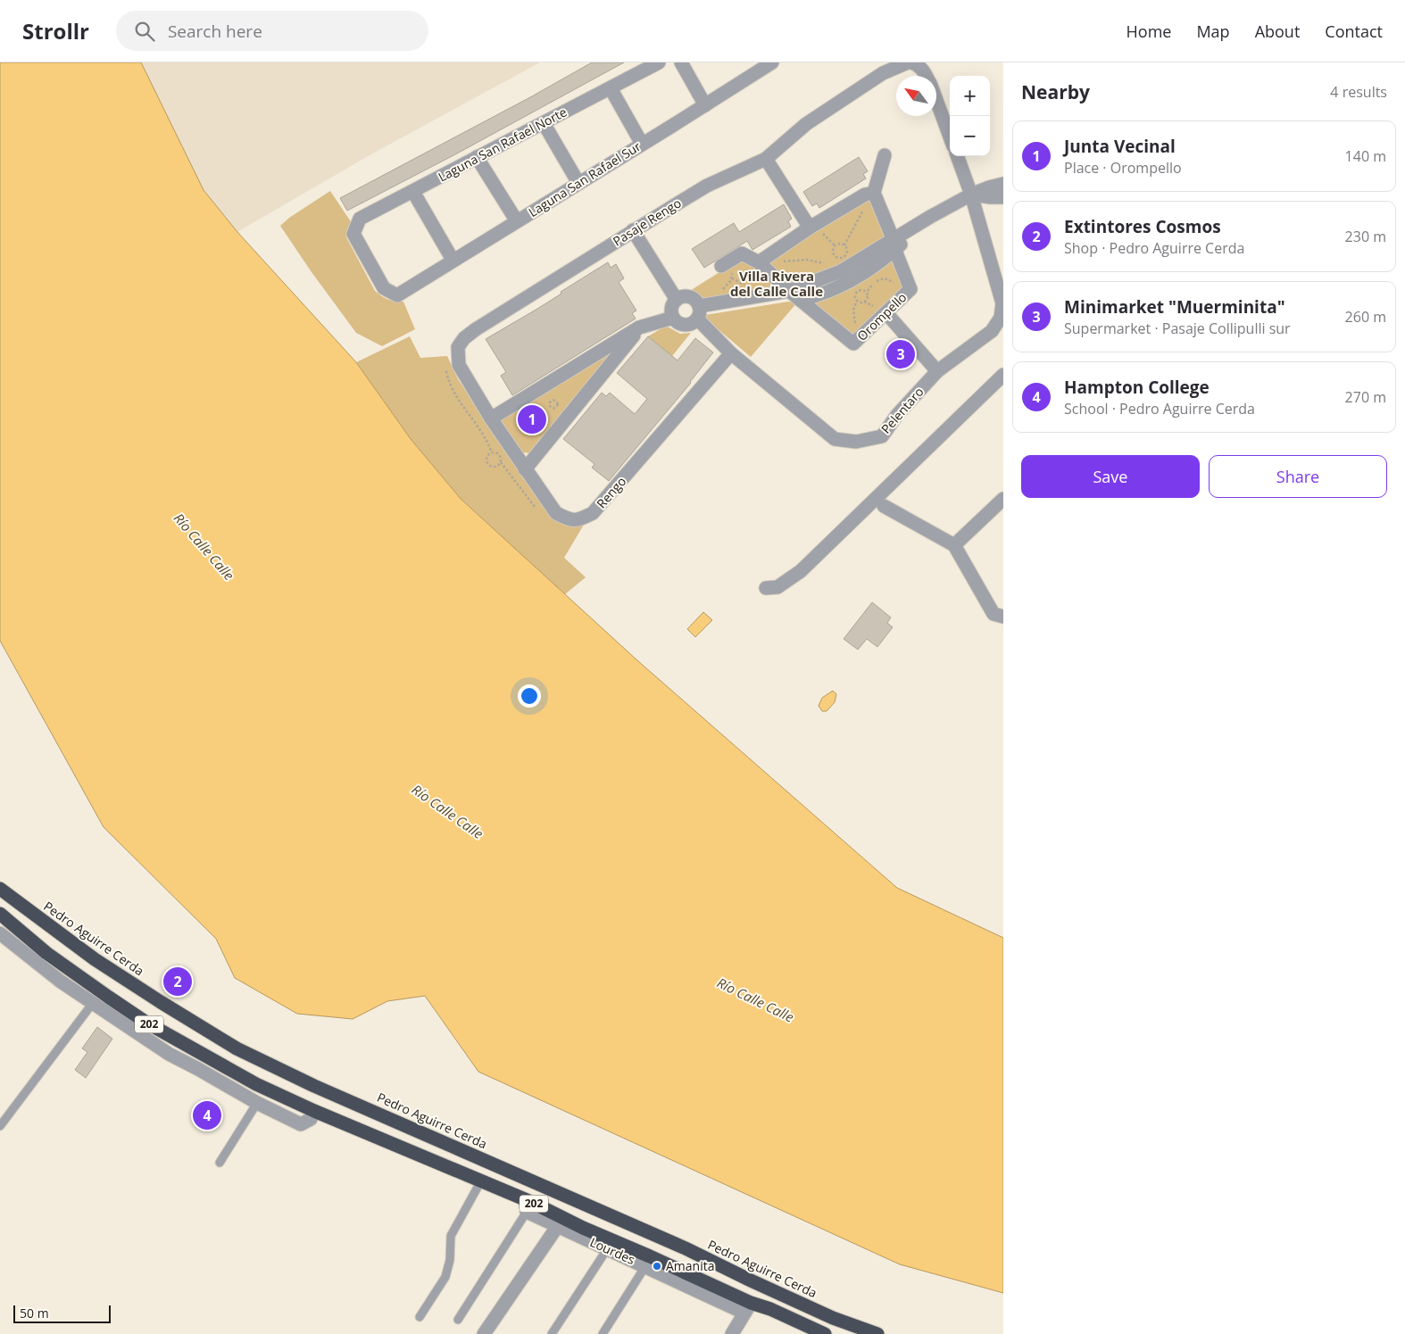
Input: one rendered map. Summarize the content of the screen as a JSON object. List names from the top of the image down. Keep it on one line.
{"streets":{"highway":["Pedro Aguirre Cerda","202"],"street":["Laguna San Rafael Norte","Laguna San Rafael Sur","Pasaje Rengo","Orompello","Pelentaro","Rengo","Lourdes"]},"crossings":[["Laguna San Rafael Norte","Laguna San Rafael Sur"],["Pasaje Rengo","Rengo"],["Pelentaro","Rengo"],["202","Lourdes"]],"districts":["Villa Rivera del Calle Calle"],"water":["Río Calle Calle"],"places":["Amanita"],"scale_bar":"50 m","north":"top left","page":{"header":"Strollr","search":"Search here","nav":["Home","Map","About","Contact"],"heading":["Nearby","4 results"],"map_buttons":["+","−"],"list":[{"mark":"1","name":"Junta Vecinal","note":"Place · Orompello","value":"140 m"},{"mark":"2","name":"Extintores Cosmos","note":"Shop · Pedro Aguirre Cerda","value":"230 m"},{"mark":"3","name":"Minimarket \"Muerminita\"","note":"Supermarket · Pasaje Collipulli sur","value":"260 m"},{"mark":"4","name":"Hampton College","note":"School · Pedro Aguirre Cerda","value":"270 m"}],"pins":["3","1","2","4"],"buttons":["Save","Share"],"scale":"50 m"}}
